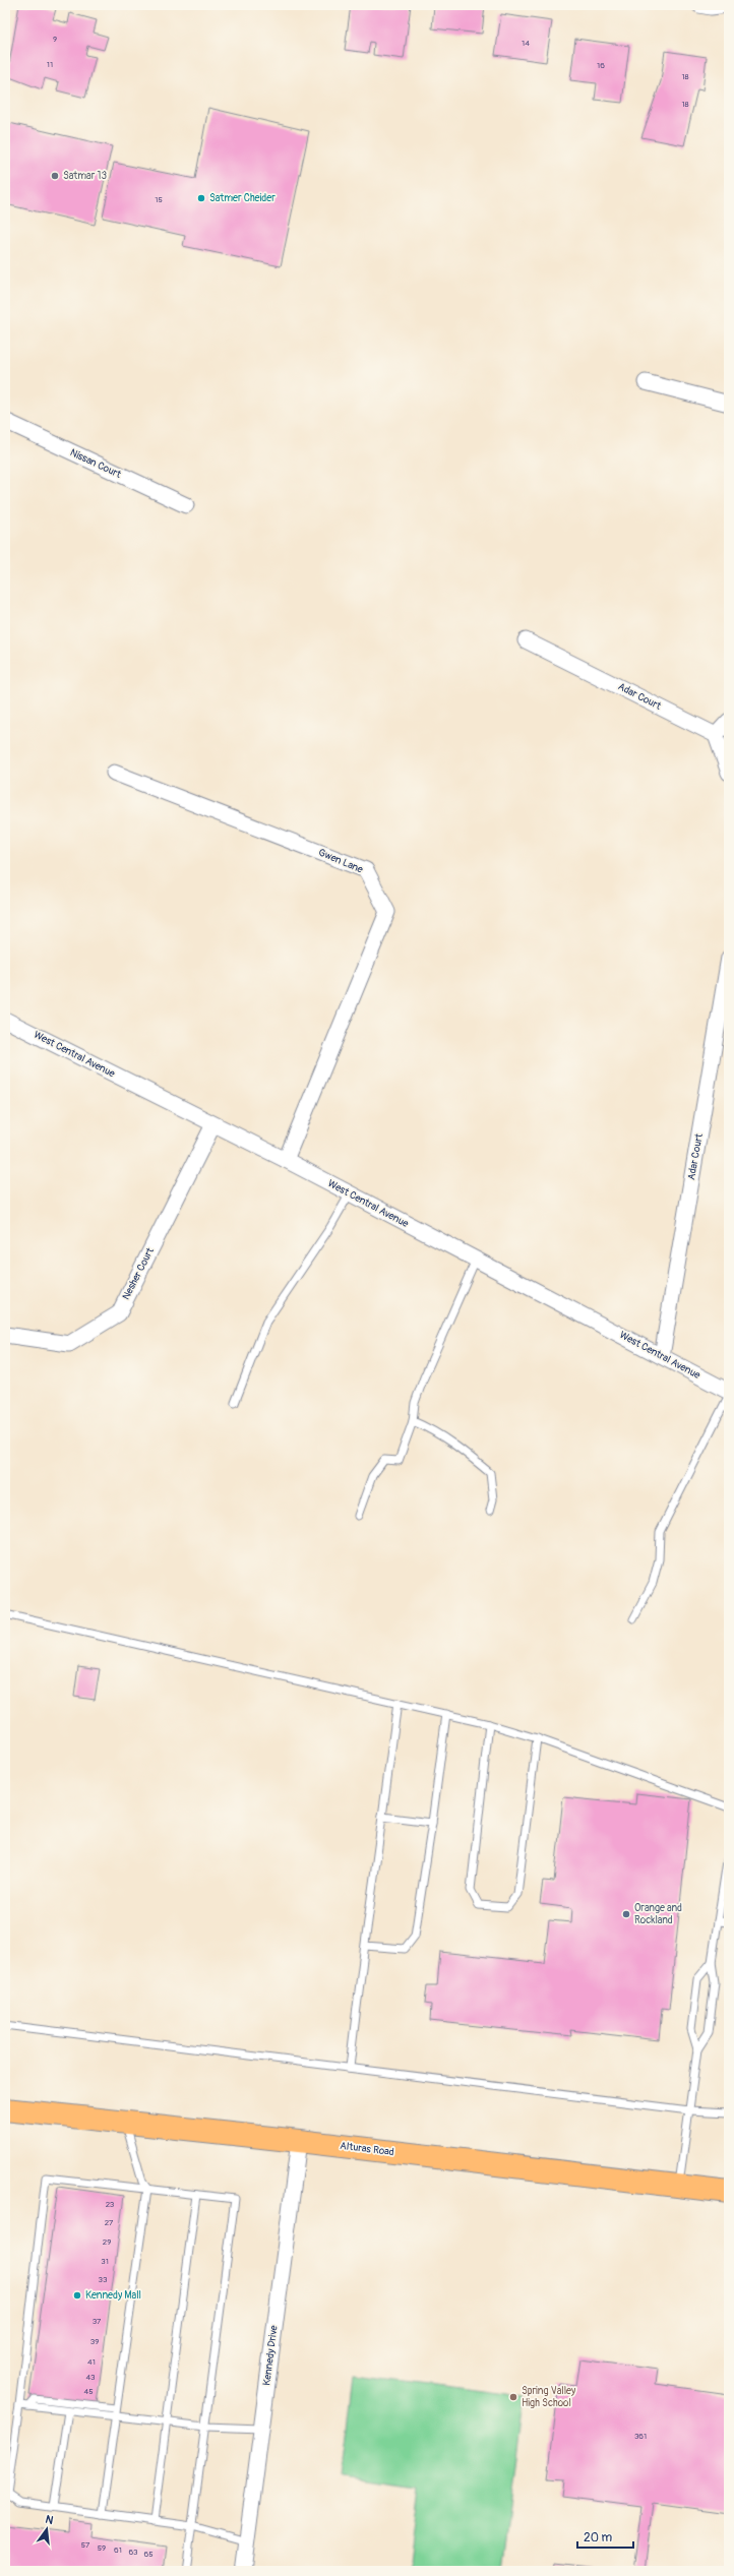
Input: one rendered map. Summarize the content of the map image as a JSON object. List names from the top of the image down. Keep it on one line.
{"streets":{"main road":["Alturas Road"],"street":["Nissan Court","Adar Court","Gwen Lane","West Central Avenue","Nesher Court","Kennedy Drive"]},"crossings":[["Adar Court","West Central Avenue"],["Gwen Lane","West Central Avenue"],["West Central Avenue","Nesher Court"],["Alturas Road","Kennedy Drive"]],"places":["Satmar 13","Satmer Cheider","Orange and Rockland","Kennedy Mall","Spring Valley High School"],"house_numbers":["9","14","11","16","18","18","15","23","27","29","31","33","37","39","41","43","45","361","57","59","61","63","65"],"scale_bar":"20 m","north":"top"}
